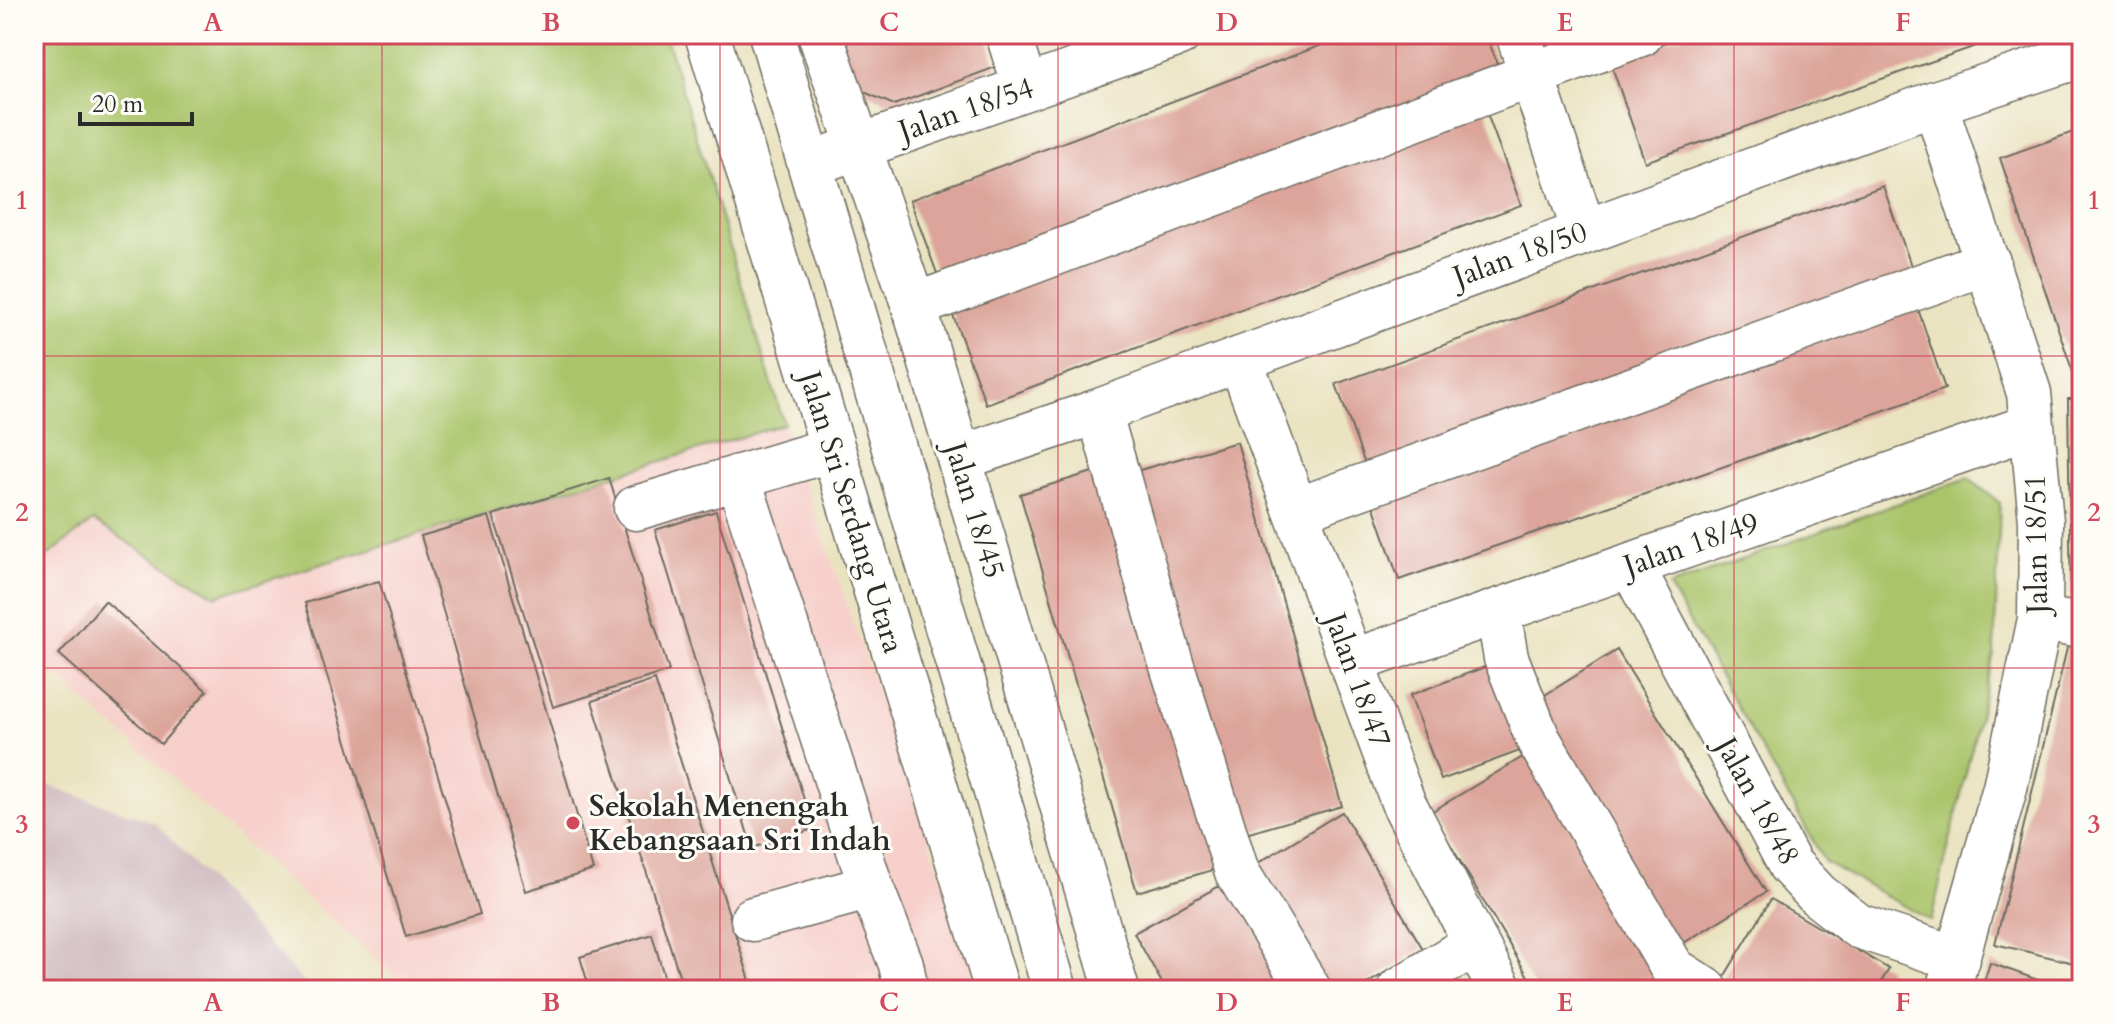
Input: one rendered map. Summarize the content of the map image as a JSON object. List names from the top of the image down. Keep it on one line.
{"streets":{"street":["Jalan 18/54","Jalan 18/50","Jalan 18/45","Jalan Sri Serdang Utara","Jalan 18/49","Jalan 18/51","Jalan 18/47","Jalan 18/48"]},"crossings":[["Jalan 18/54","Jalan 18/45"],["Jalan 18/54","Jalan Sri Serdang Utara"],["Jalan 18/50","Jalan 18/45"],["Jalan 18/50","Jalan 18/51"],["Jalan 18/50","Jalan 18/47"],["Jalan 18/49","Jalan 18/51"],["Jalan 18/49","Jalan 18/47"],["Jalan 18/49","Jalan 18/48"],["Jalan 18/51","Jalan 18/48"]],"places":["Sekolah Menengah Kebangsaan Sri Indah"],"scale_bar":"20 m","grid":{"columns":["A","B","C","D","E","F"],"rows":["1","2","3"]}}
